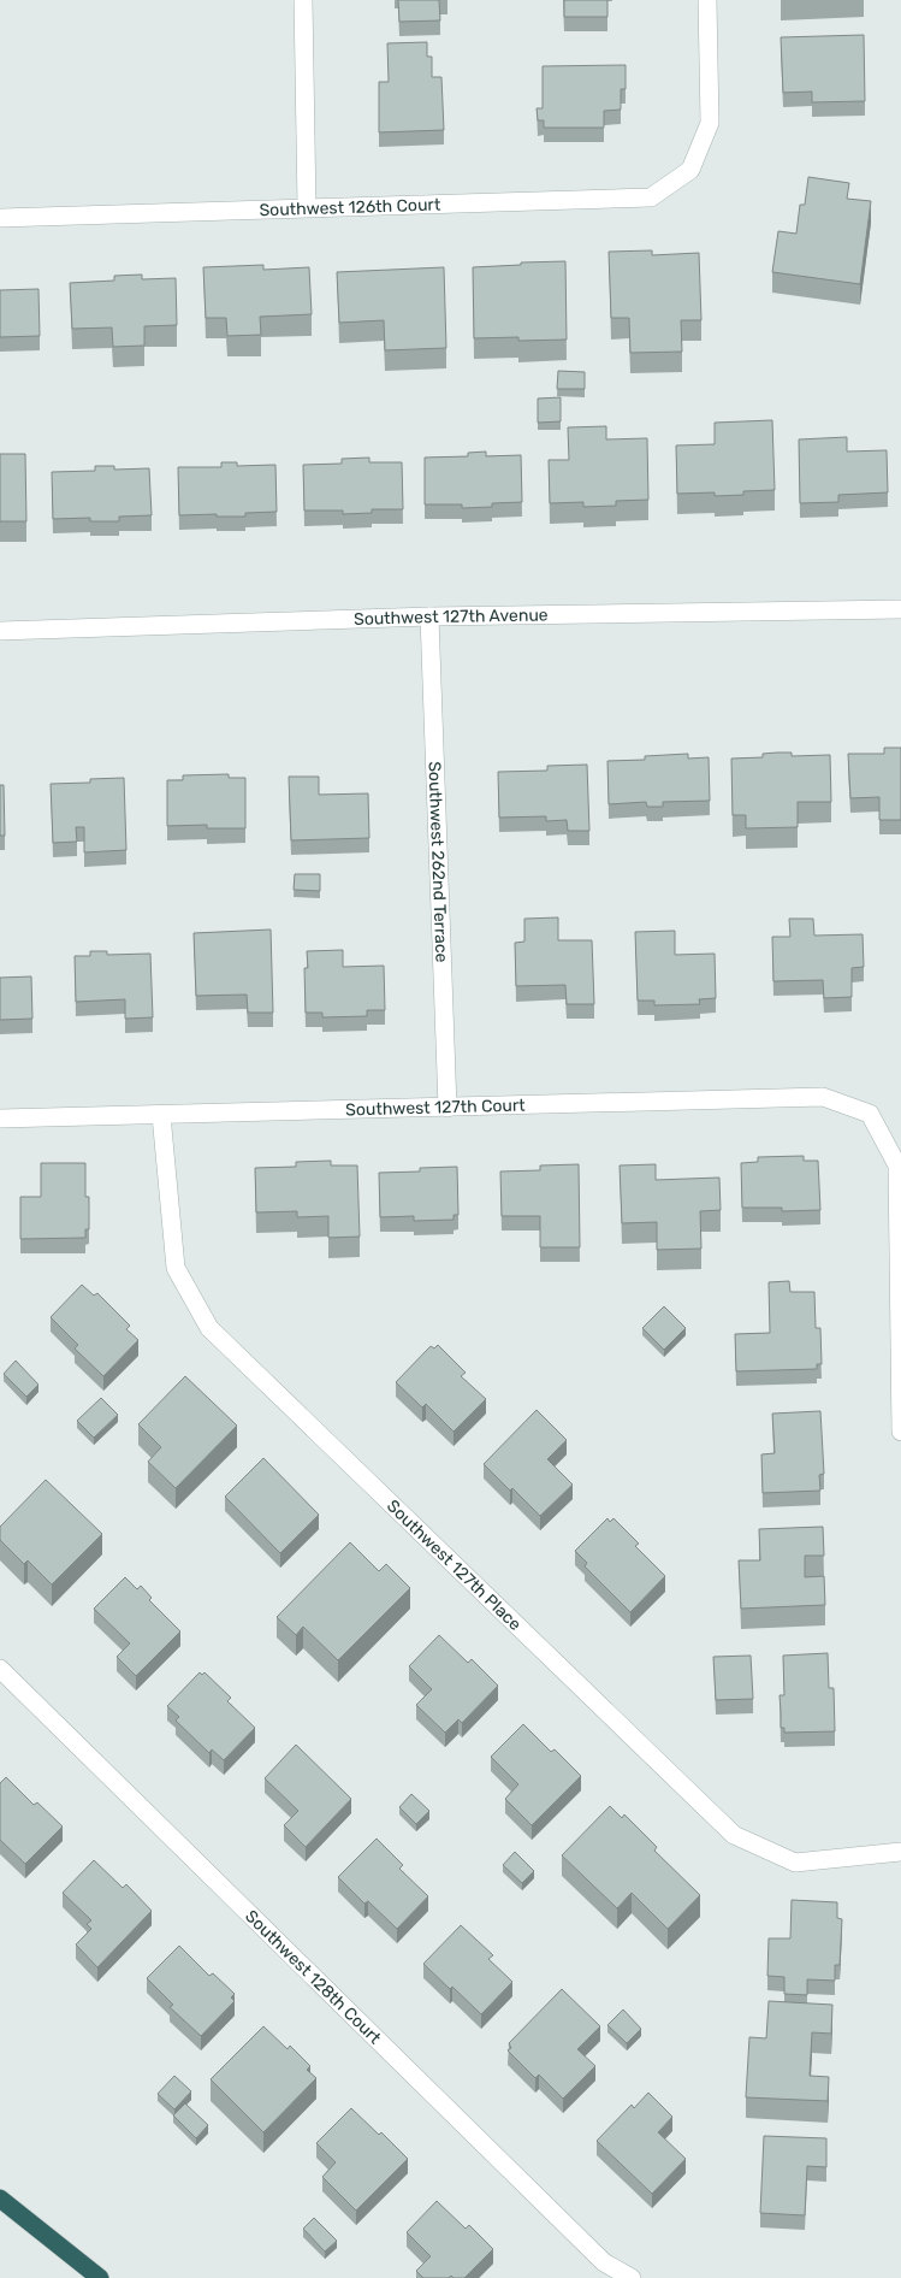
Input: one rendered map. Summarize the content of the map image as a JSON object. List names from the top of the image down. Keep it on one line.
{"streets":{"street":["Southwest 126th Court","Southwest 127th Avenue","Southwest 262nd Terrace","Southwest 127th Court","Southwest 127th Place","Southwest 128th Court"]},"crossings":[["Southwest 127th Avenue","Southwest 262nd Terrace"],["Southwest 262nd Terrace","Southwest 127th Court"],["Southwest 127th Court","Southwest 127th Place"]]}
